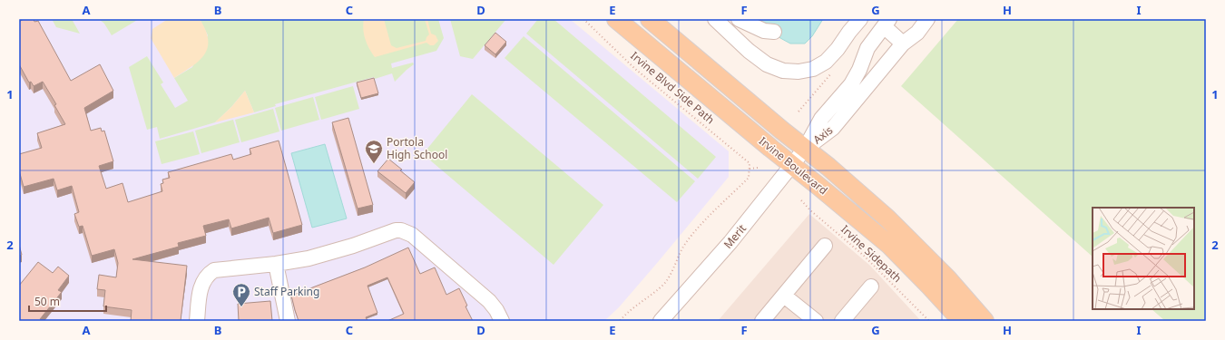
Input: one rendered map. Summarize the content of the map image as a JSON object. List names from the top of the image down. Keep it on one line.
{"streets":{"main road":["Irvine Boulevard"],"street":["Axis","Merit"],"path":["Irvine Blvd Side Path","Irvine Sidepath"]},"crossings":[["Axis","Irvine Boulevard"],["Axis","Merit"],["Irvine Boulevard","Merit"]],"places":{"school or university":["Portola High School"],"parking":["Staff Parking"]},"scale_bar":"50 m","grid":{"columns":["A","B","C","D","E","F","G","H","I"],"rows":["1","2"]}}
